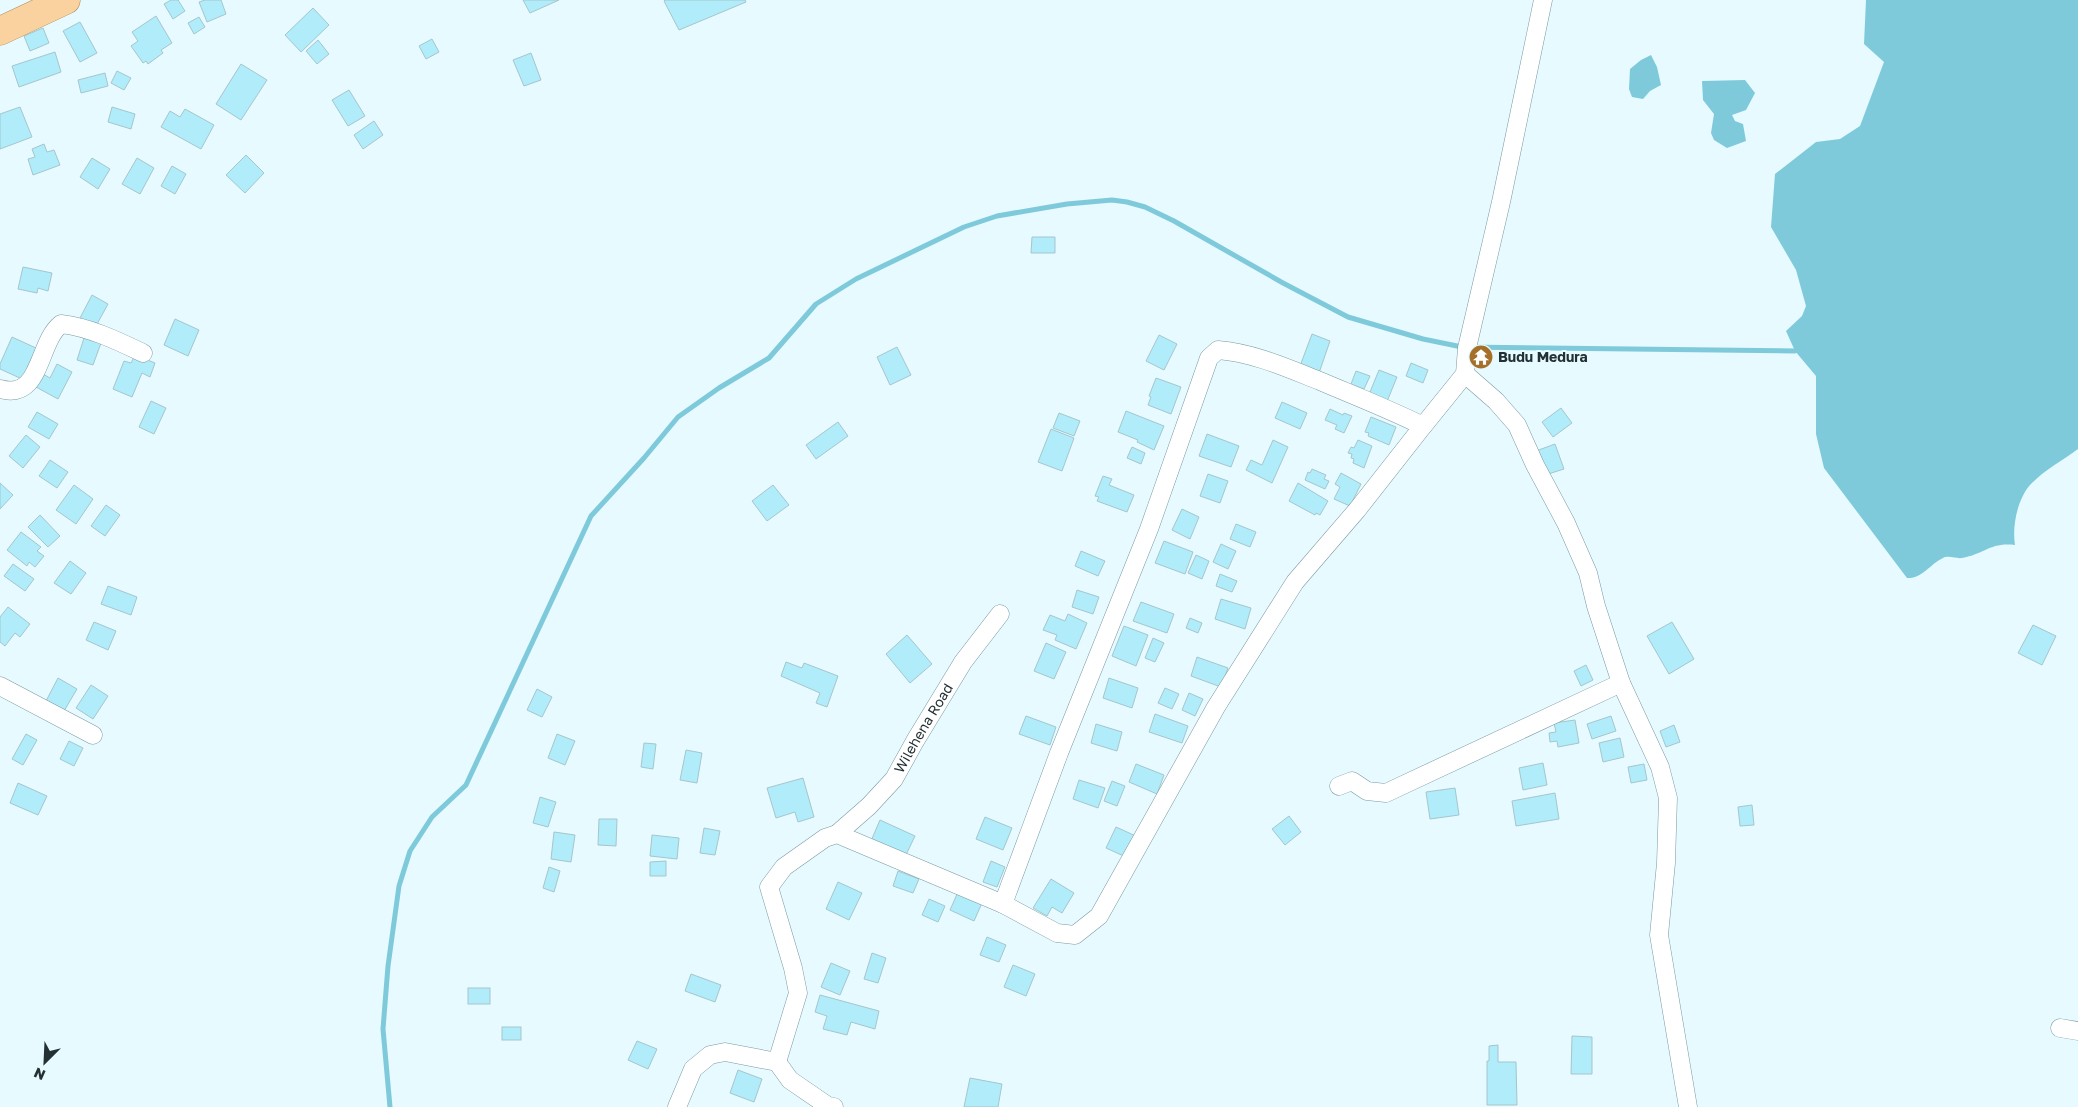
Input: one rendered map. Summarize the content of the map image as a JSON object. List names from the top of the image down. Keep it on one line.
{"streets":{"street":["Wilehena Road"]},"places":{"temple":["Budu Medura"]},"north":"bottom left"}
